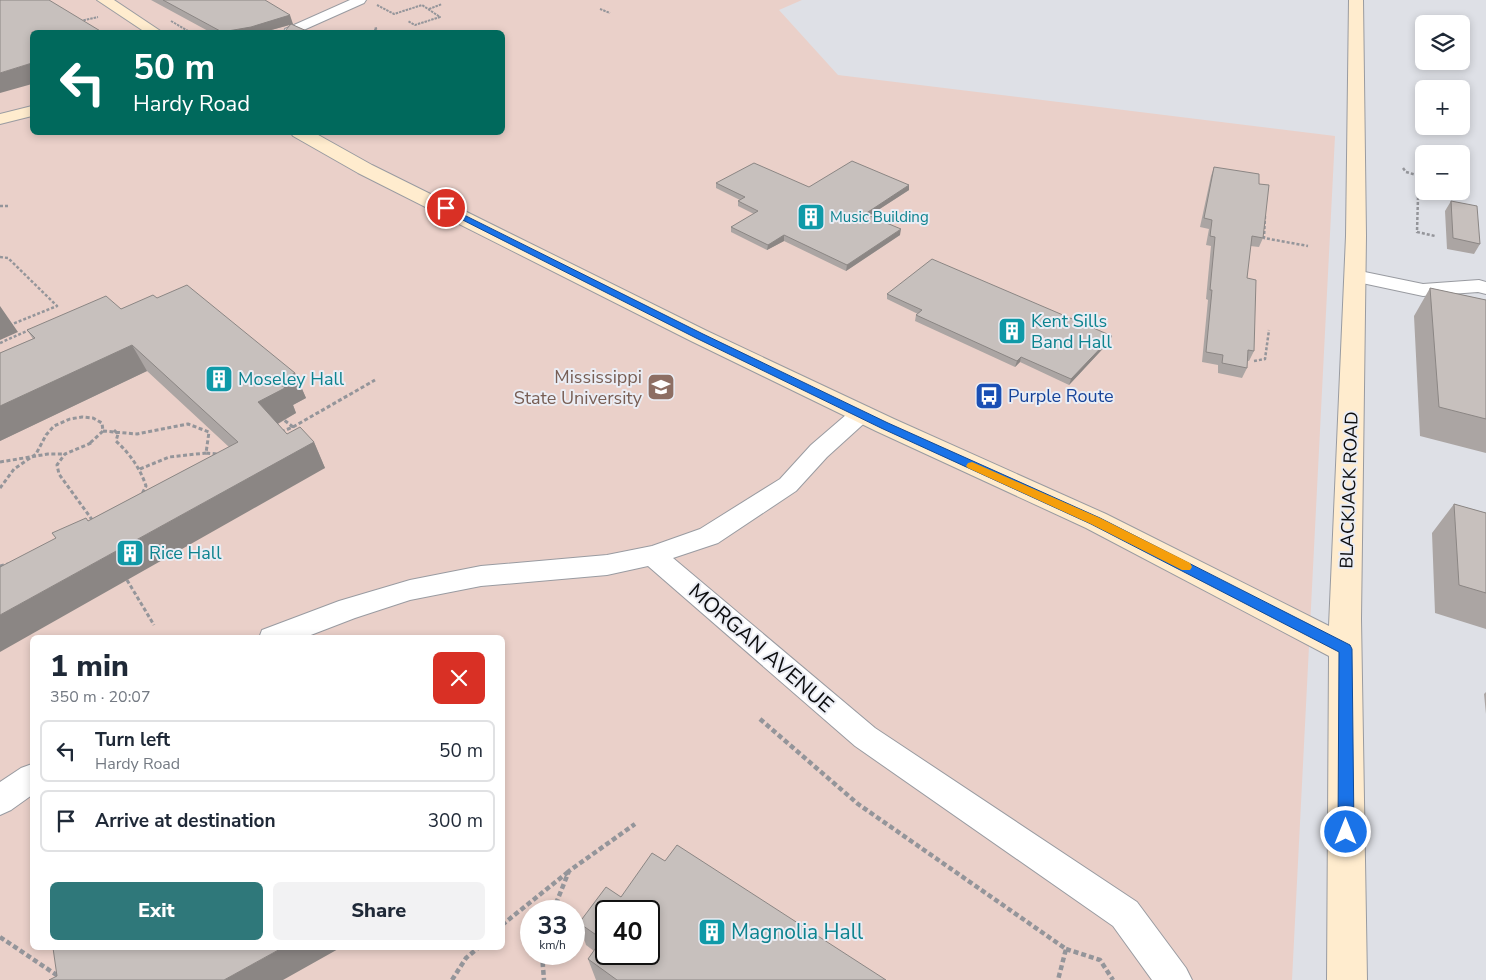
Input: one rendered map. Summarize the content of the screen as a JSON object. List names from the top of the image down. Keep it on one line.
{"streets":{"street":["BLACKJACK ROAD","MORGAN AVENUE"]},"places":{"building":["Music Building","Kent Sills Band Hall","Moseley Hall","Rice Hall","Magnolia Hall"],"school or university":["Mississippi State University"],"bus stop":["Purple Route"]},"page":{"map_buttons":["+","−"],"turn":["50 m","Hardy Road"],"heading":["1 min","350 m · 20:07"],"list":[{"name":"Turn left","note":"Hardy Road","value":"50 m"},{"name":"Arrive at destination","value":"300 m"}],"buttons":["Exit","Share"],"speed":"33 km/h","limit":"40"}}
